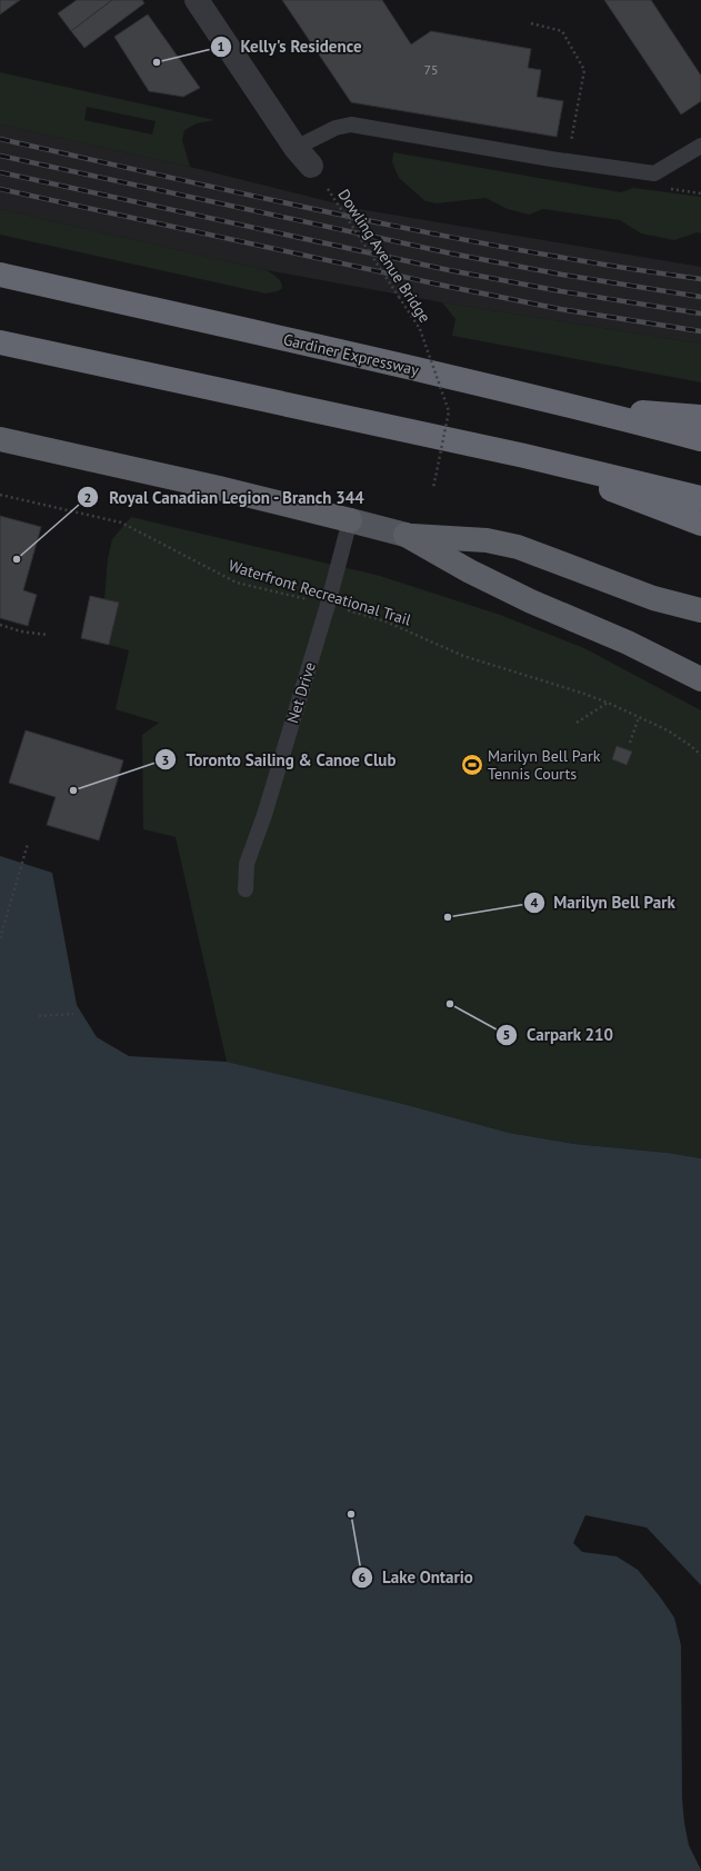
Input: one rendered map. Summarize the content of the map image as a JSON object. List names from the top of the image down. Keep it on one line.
{"streets":{"highway":["Gardiner Expressway"],"lane":["Net Drive"],"path":["Dowling Avenue Bridge","Waterfront Recreational Trail"]},"crossings":[["Waterfront Recreational Trail","Net Drive"]],"places":{"other":["Kelly's Residence","Royal Canadian Legion - Branch 344","Toronto Sailing & Canoe Club","Marilyn Bell Park","Carpark 210","Lake Ontario"],"sports":["Marilyn Bell Park Tennis Courts"]},"house_numbers":["75"]}
